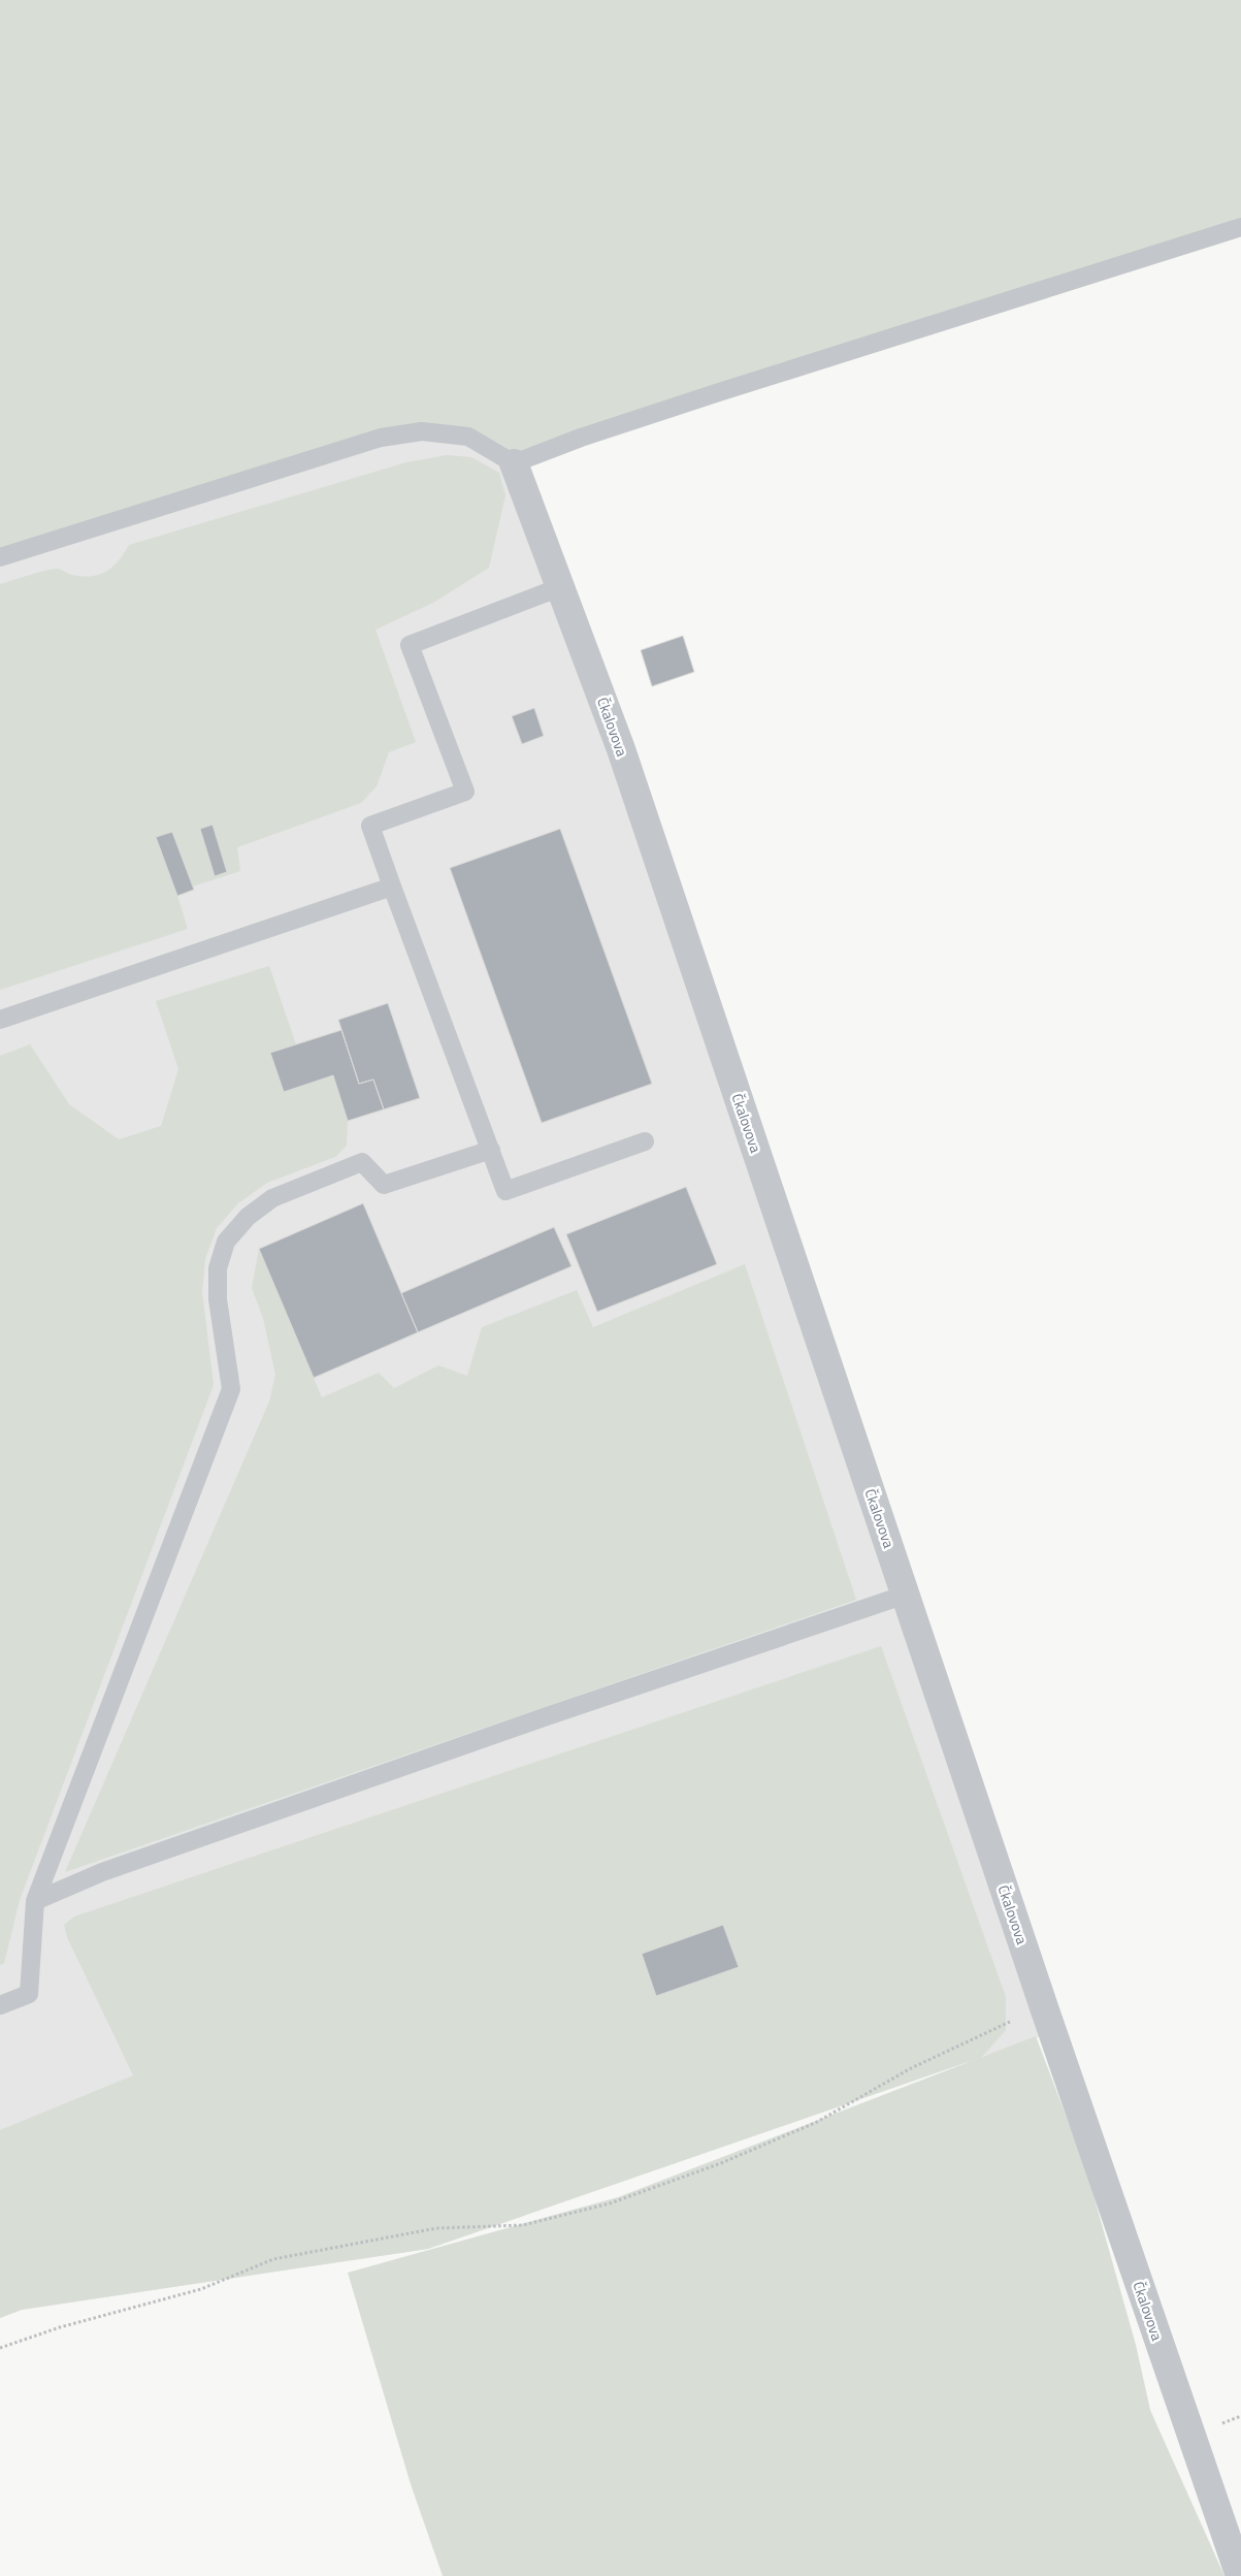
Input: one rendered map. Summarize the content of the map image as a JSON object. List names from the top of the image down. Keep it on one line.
{"streets":{"street":["Čkalovova"]}}
